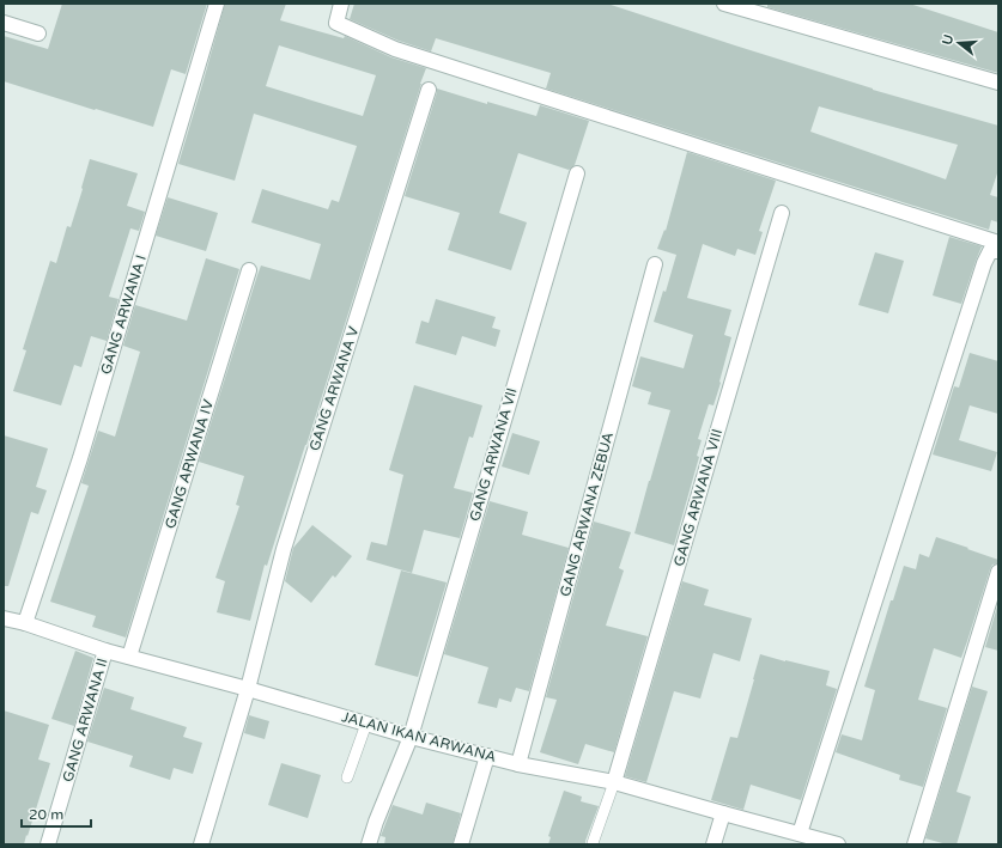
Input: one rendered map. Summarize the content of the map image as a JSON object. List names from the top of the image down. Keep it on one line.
{"streets":{"street":["GANG ARWANA I","GANG ARWANA V","GANG ARWANA VII","GANG ARWANA IV","GANG ARWANA VIII","GANG ARWANA ZEBUA","GANG ARWANA II","JALAN IKAN ARWANA"]},"crossings":[["GANG ARWANA I","JALAN IKAN ARWANA"],["GANG ARWANA V","JALAN IKAN ARWANA"],["GANG ARWANA VII","JALAN IKAN ARWANA"],["GANG ARWANA IV","JALAN IKAN ARWANA"],["GANG ARWANA VIII","JALAN IKAN ARWANA"],["GANG ARWANA ZEBUA","JALAN IKAN ARWANA"],["GANG ARWANA II","JALAN IKAN ARWANA"]],"scale_bar":"20 m","north":"left"}
